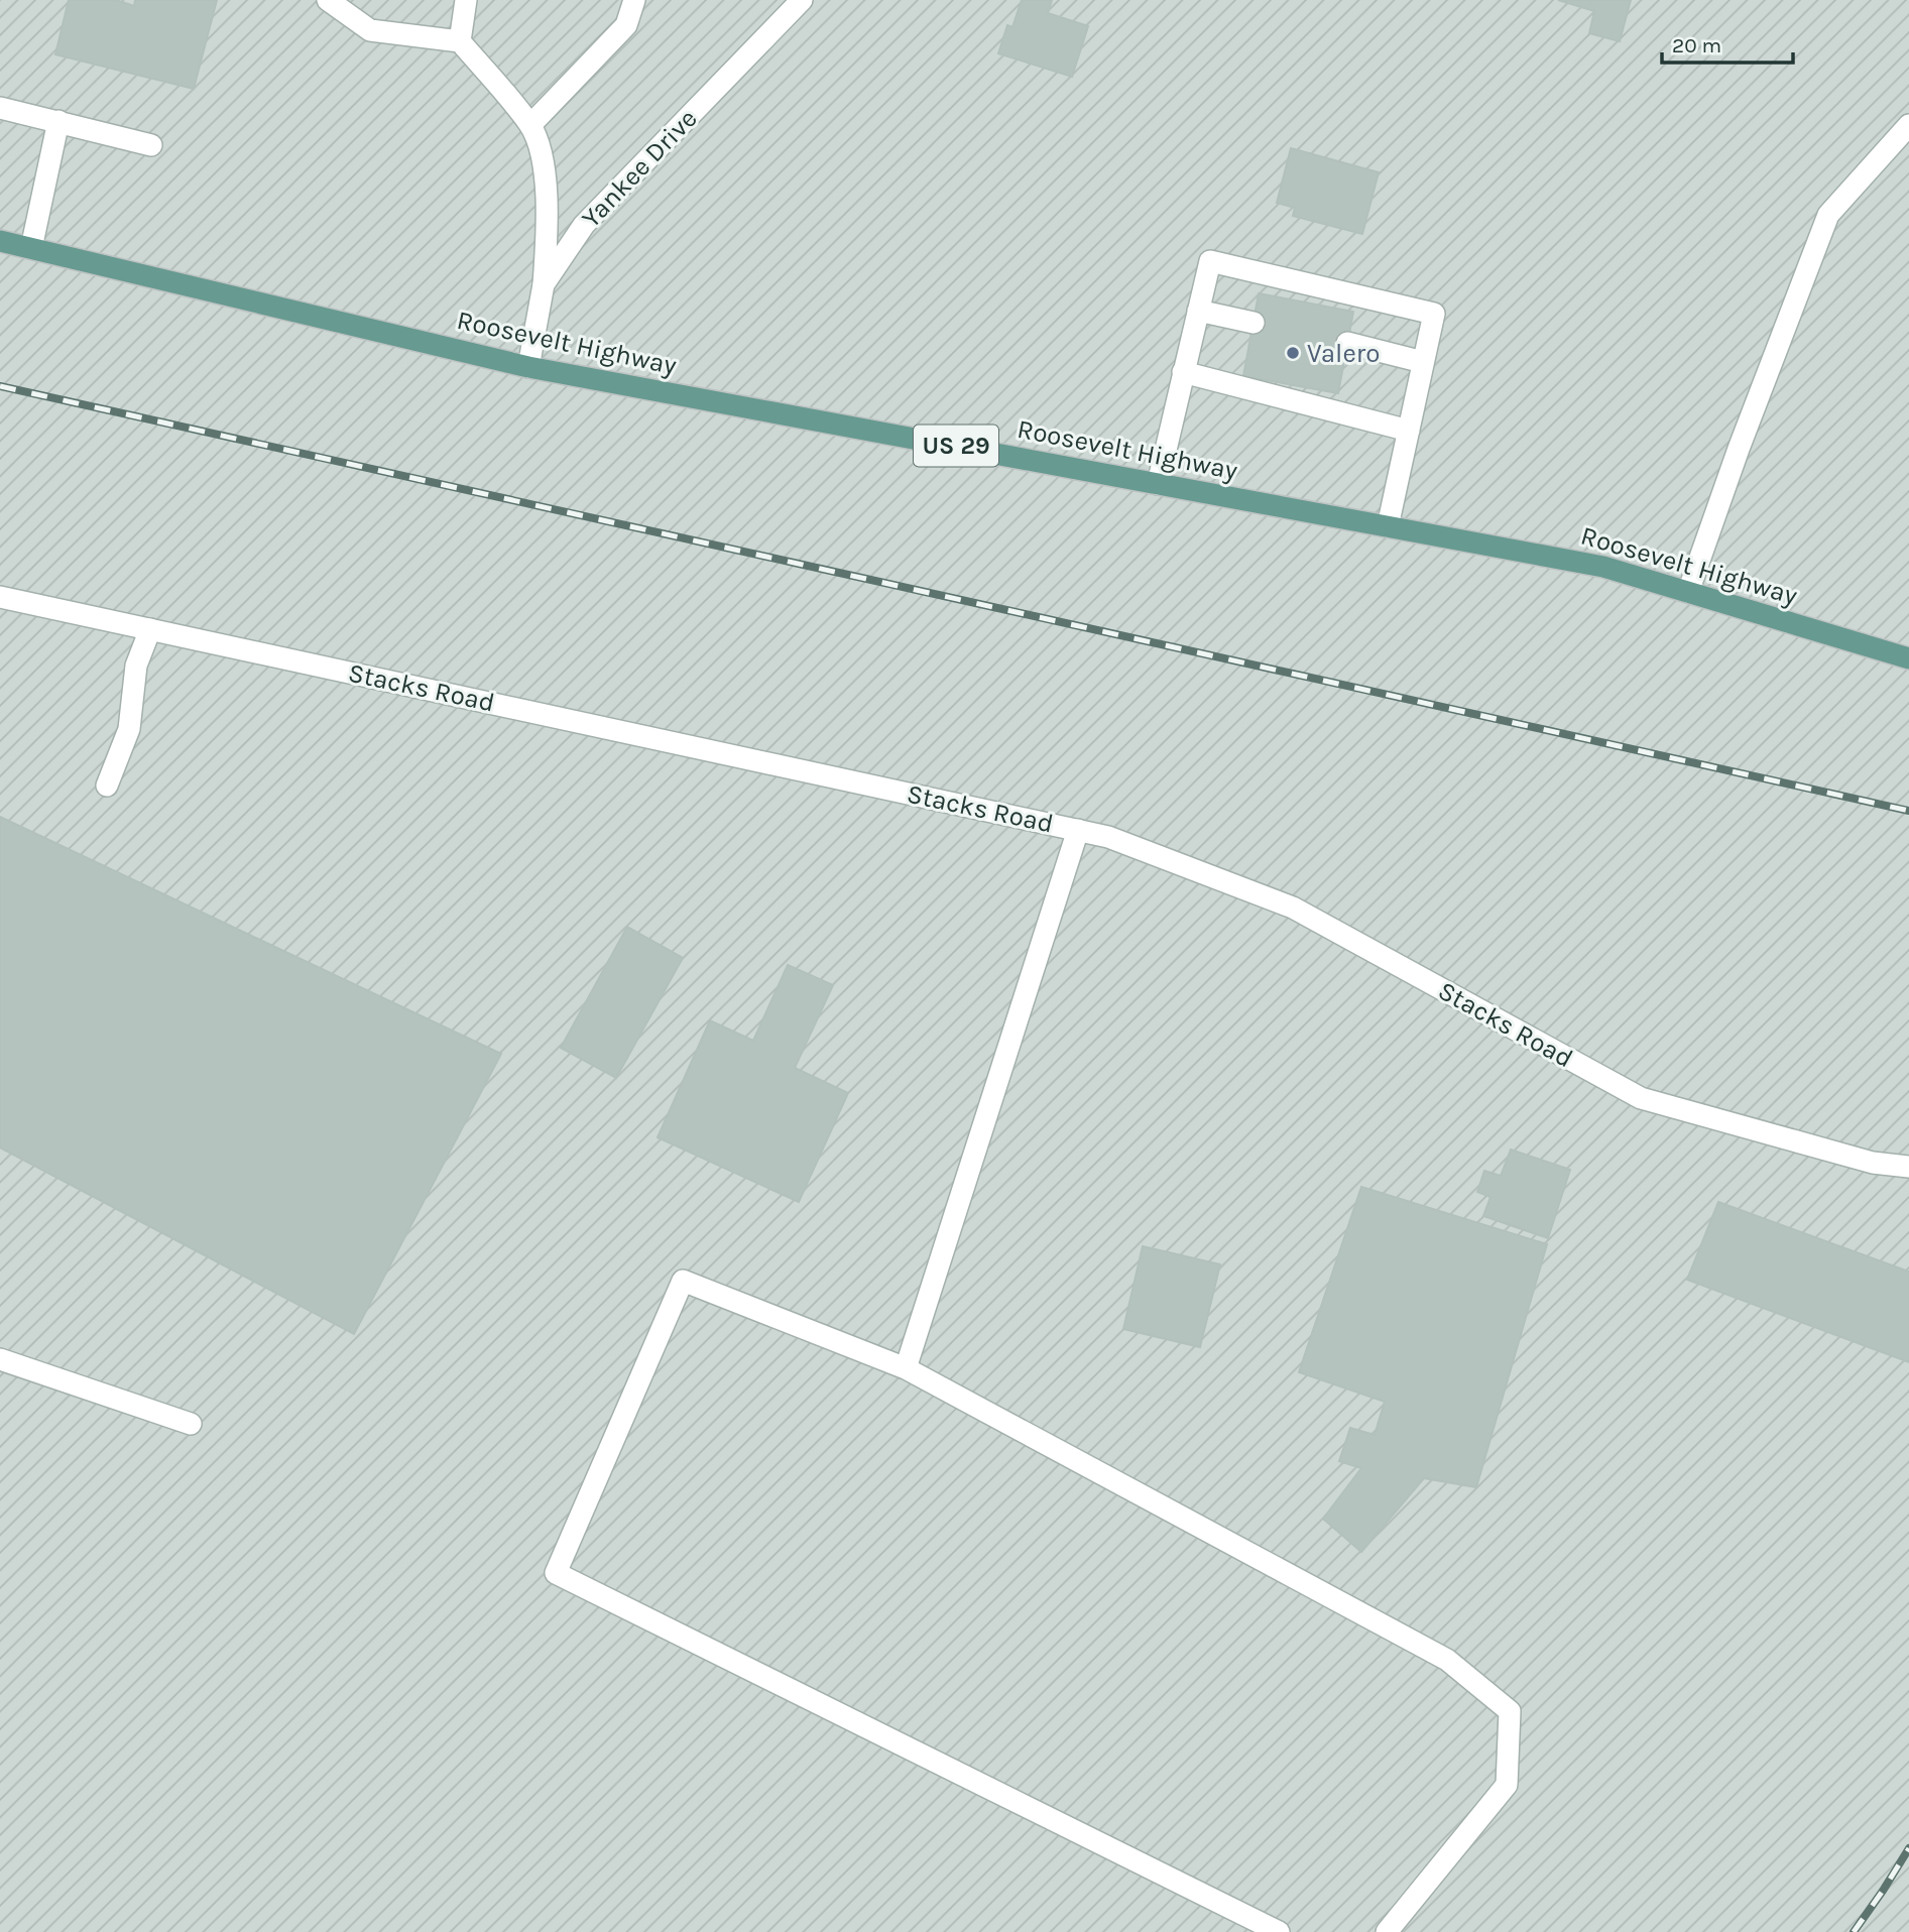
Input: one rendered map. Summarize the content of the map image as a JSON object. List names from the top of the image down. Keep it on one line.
{"streets":{"main road":["Roosevelt Highway","US 29"],"street":["Yankee Drive","Stacks Road"]},"crossings":[["Yankee Drive","Roosevelt Highway"]],"places":["Valero"],"scale_bar":"20 m"}
